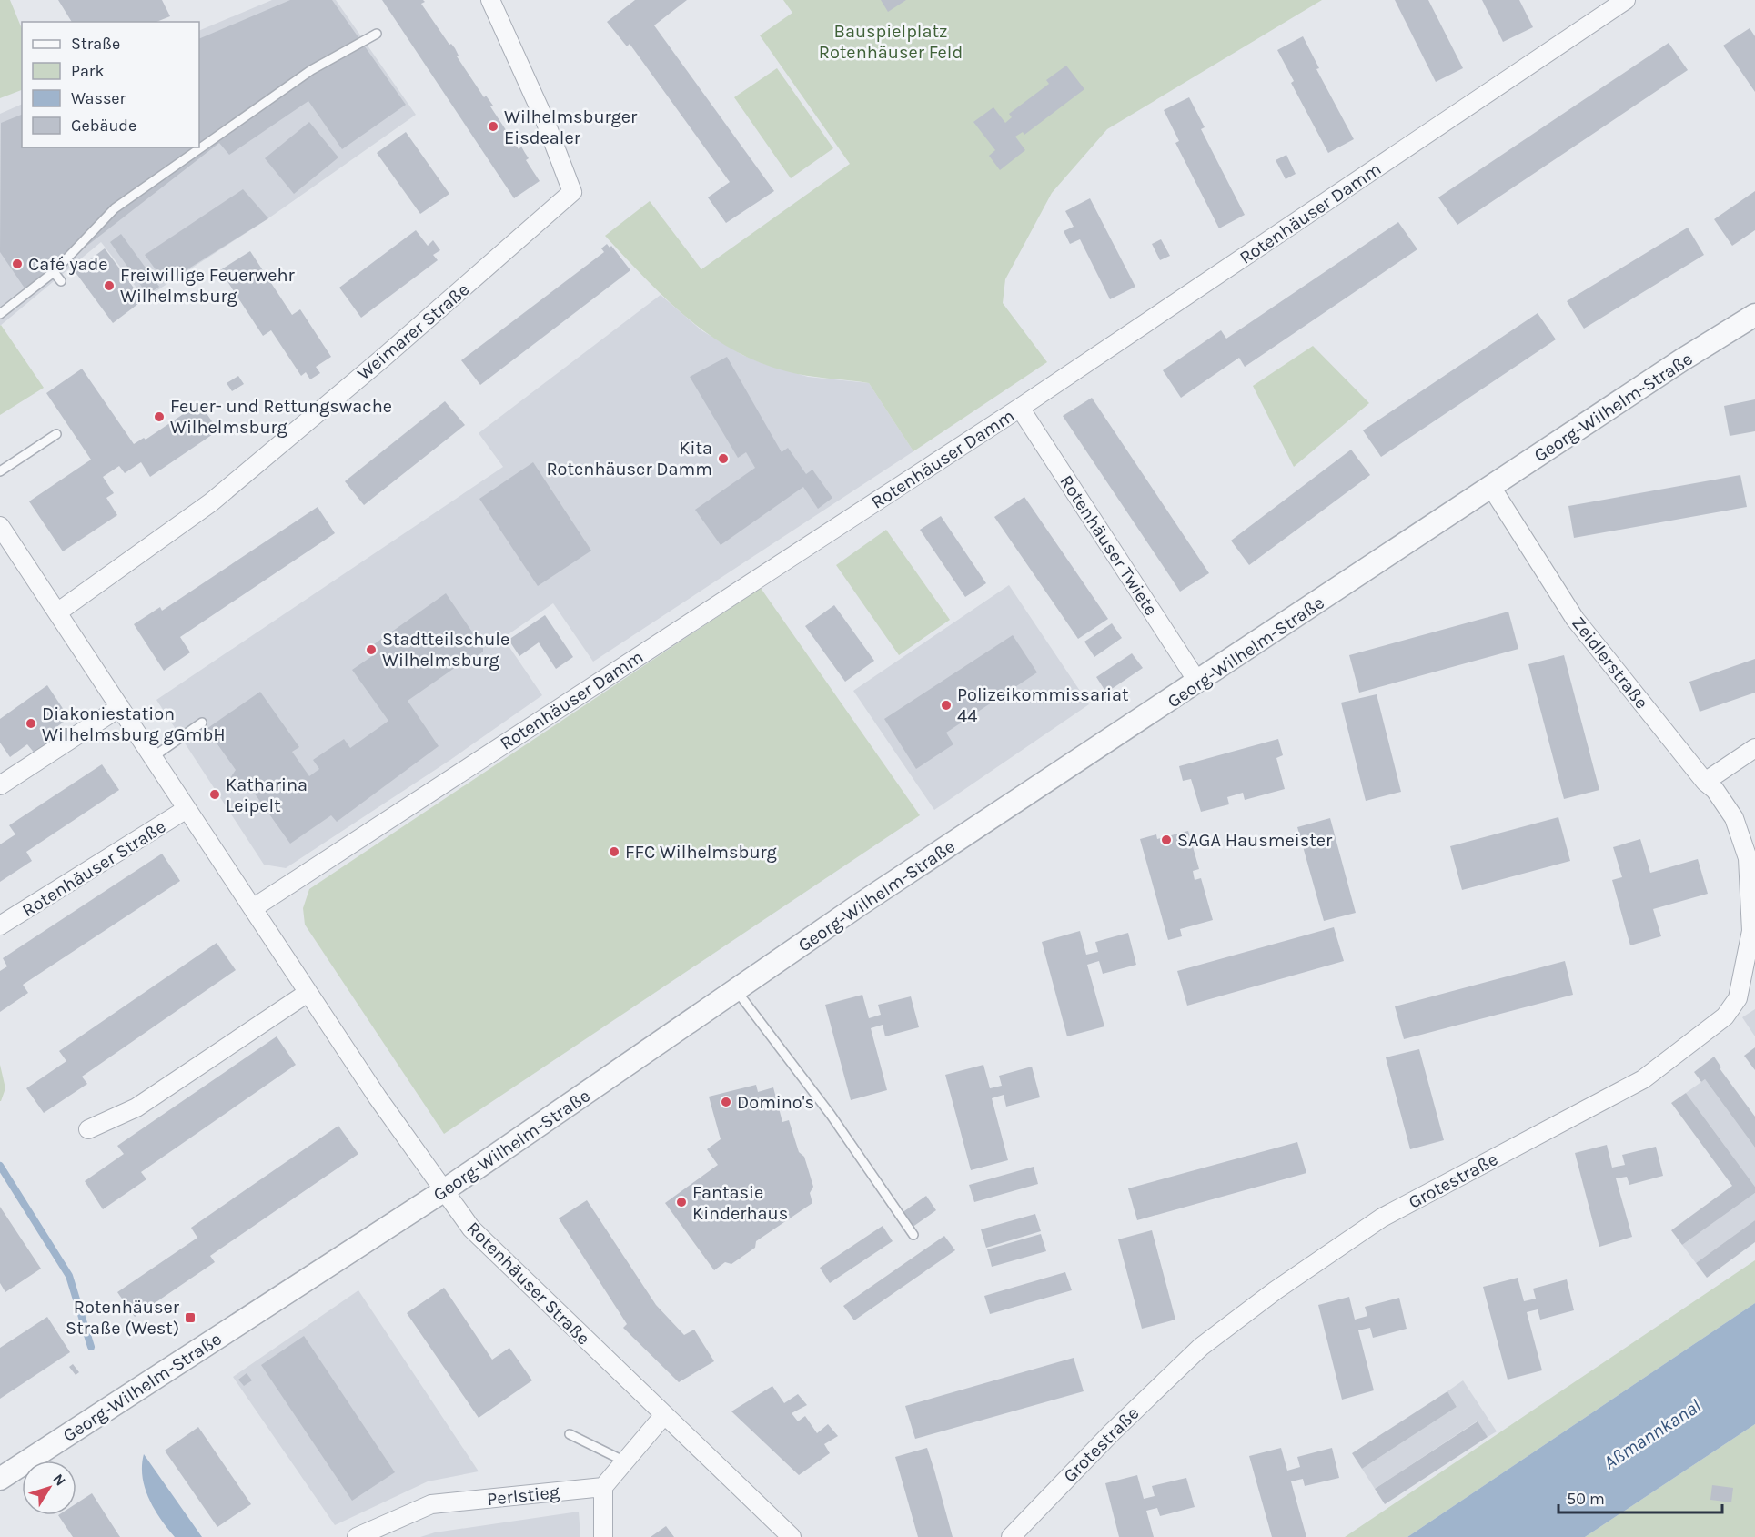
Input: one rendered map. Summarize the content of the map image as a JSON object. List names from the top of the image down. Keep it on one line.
{"streets":{"street":["Rotenhäuser Damm","Weimarer Straße","Georg-Wilhelm-Straße","Rotenhäuser Twiete","Zeidlerstraße","Rotenhäuser Straße","Grotestraße","Perlstieg"]},"crossings":[["Rotenhäuser Damm","Rotenhäuser Twiete"],["Rotenhäuser Damm","Rotenhäuser Straße"],["Weimarer Straße","Rotenhäuser Straße"],["Georg-Wilhelm-Straße","Rotenhäuser Twiete"],["Georg-Wilhelm-Straße","Zeidlerstraße"],["Georg-Wilhelm-Straße","Rotenhäuser Straße"],["Zeidlerstraße","Grotestraße"]],"water":["Aßmannkanal"],"parks":["Bauspielplatz Rotenhäuser Feld"],"places":{"other":["Wilhelmsburger Eisdealer","Café yade","Freiwillige Feuerwehr Wilhelmsburg","Feuer- und Rettungswache Wilhelmsburg","Kita Rotenhäuser Damm","Stadtteilschule Wilhelmsburg","Polizeikommissariat 44","Diakoniestation Wilhelmsburg gGmbH","Katharina Leipelt","SAGA Hausmeister","FFC Wilhelmsburg","Domino's","Fantasie Kinderhaus"],"transit":["Rotenhäuser Straße (West)"]},"legend":["Straße","Park","Wasser","Gebäude"],"scale_bar":"50 m","north":"top right"}
